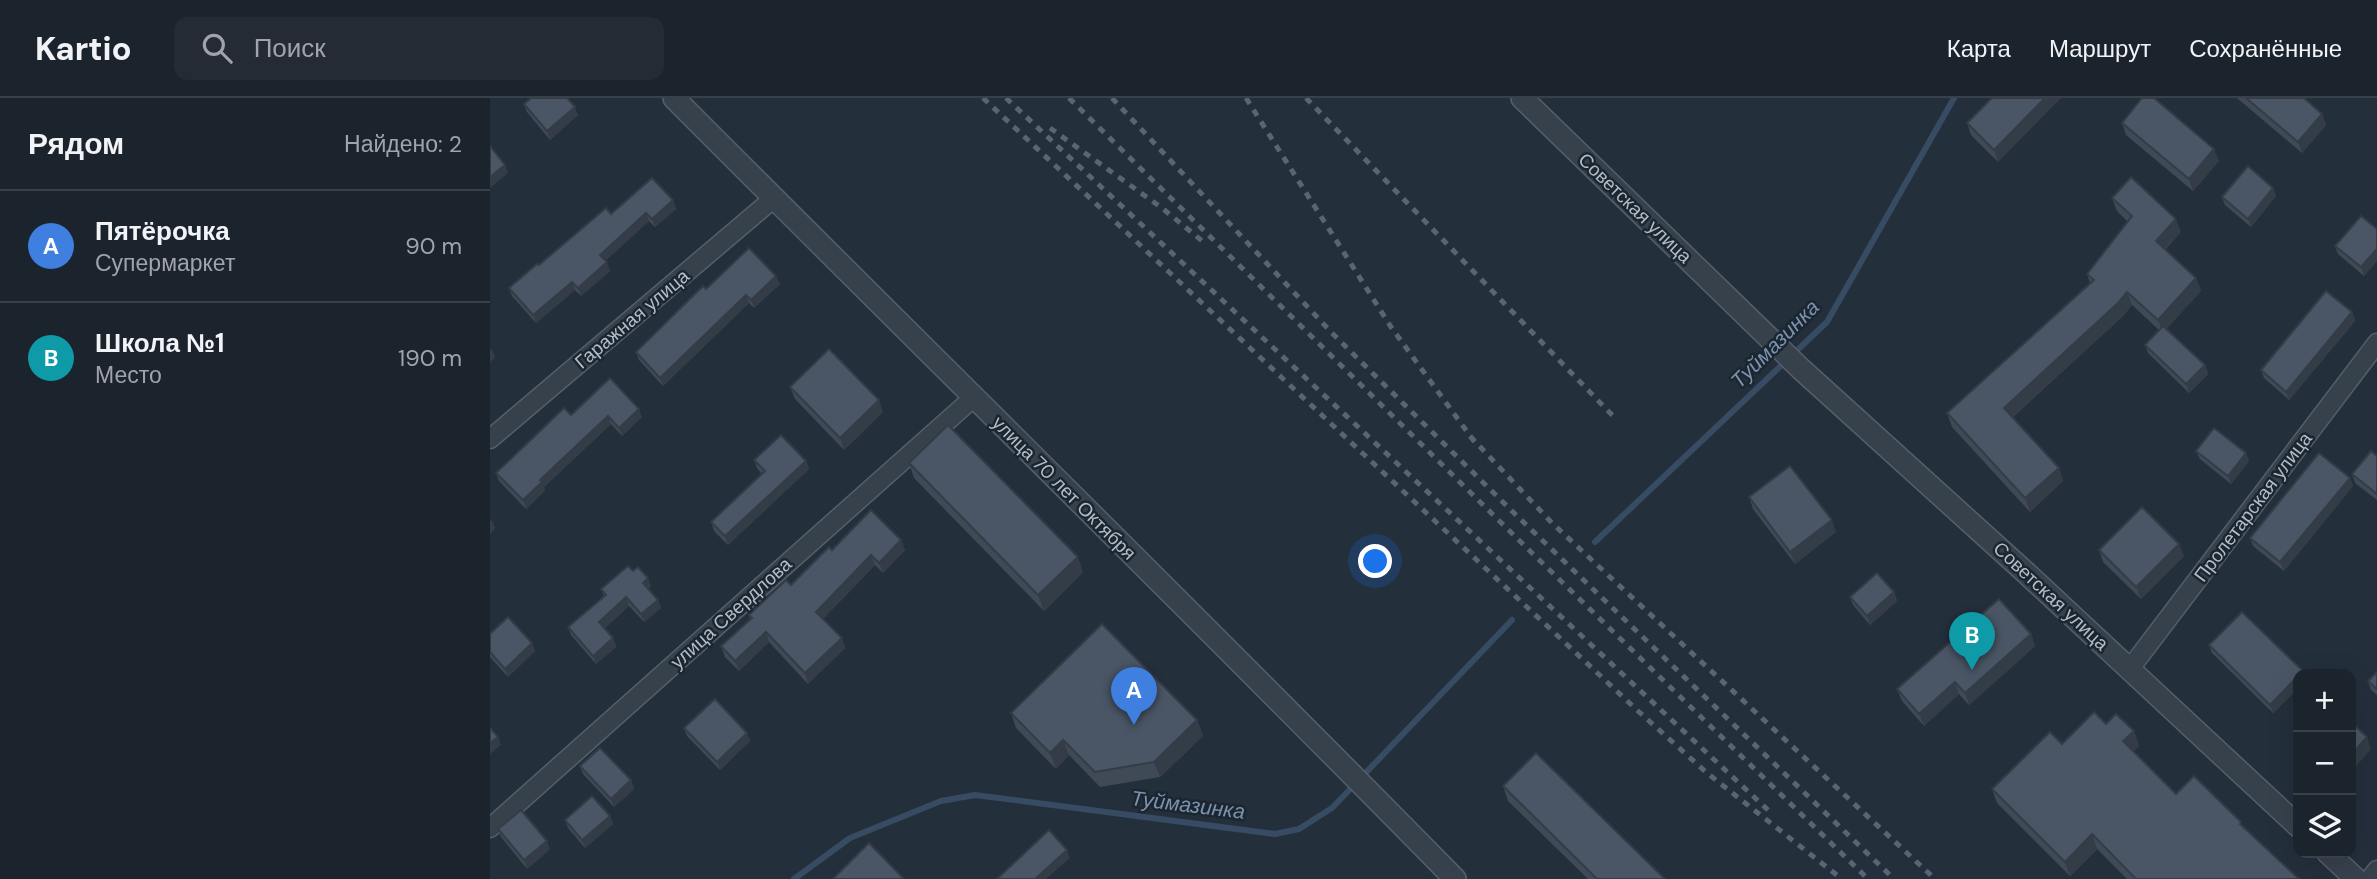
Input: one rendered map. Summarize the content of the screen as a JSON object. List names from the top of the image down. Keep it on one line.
{"streets":{"street":["Советская улица","Гаражная улица","улица 70 лет Октября","Пролетарская улица","улица Свердлова"]},"crossings":[["Советская улица","Пролетарская улица"],["Гаражная улица","улица 70 лет Октября"],["улица 70 лет Октября","улица Свердлова"]],"water":["Туймазинка"],"page":{"header":"Kartio","search":"Поиск","nav":["Карта","Маршрут","Сохранённые"],"heading":["Рядом","Найдено: 2"],"list":[{"mark":"A","name":"Пятёрочка","note":"Супермаркет","value":"90 m"},{"mark":"B","name":"Школа №1","note":"Место","value":"190 m"}],"pins":["B","A"],"map_buttons":["+","−"]}}
